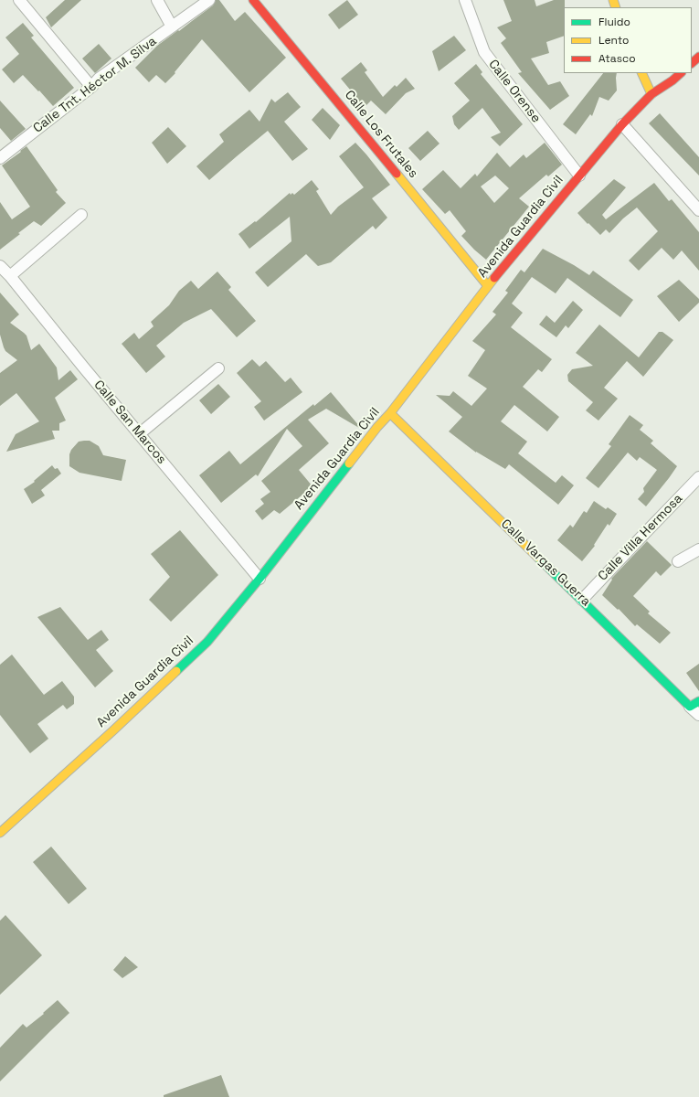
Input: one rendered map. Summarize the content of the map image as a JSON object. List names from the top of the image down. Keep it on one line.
{"streets":{"main road":["Calle Los Frutales","Avenida Guardia Civil","Calle Vargas Guerra"],"street":["Calle Tnt. Héctor M. Silva","Calle Orense","Calle San Marcos","Calle Villa Hermosa"]},"crossings":[["Calle Orense","Avenida Guardia Civil"],["Calle Los Frutales","Avenida Guardia Civil"],["Avenida Guardia Civil","Calle San Marcos"],["Avenida Guardia Civil","Calle Vargas Guerra"],["Calle Villa Hermosa","Calle Vargas Guerra"]],"legend":["Fluido","Lento","Atasco"]}
